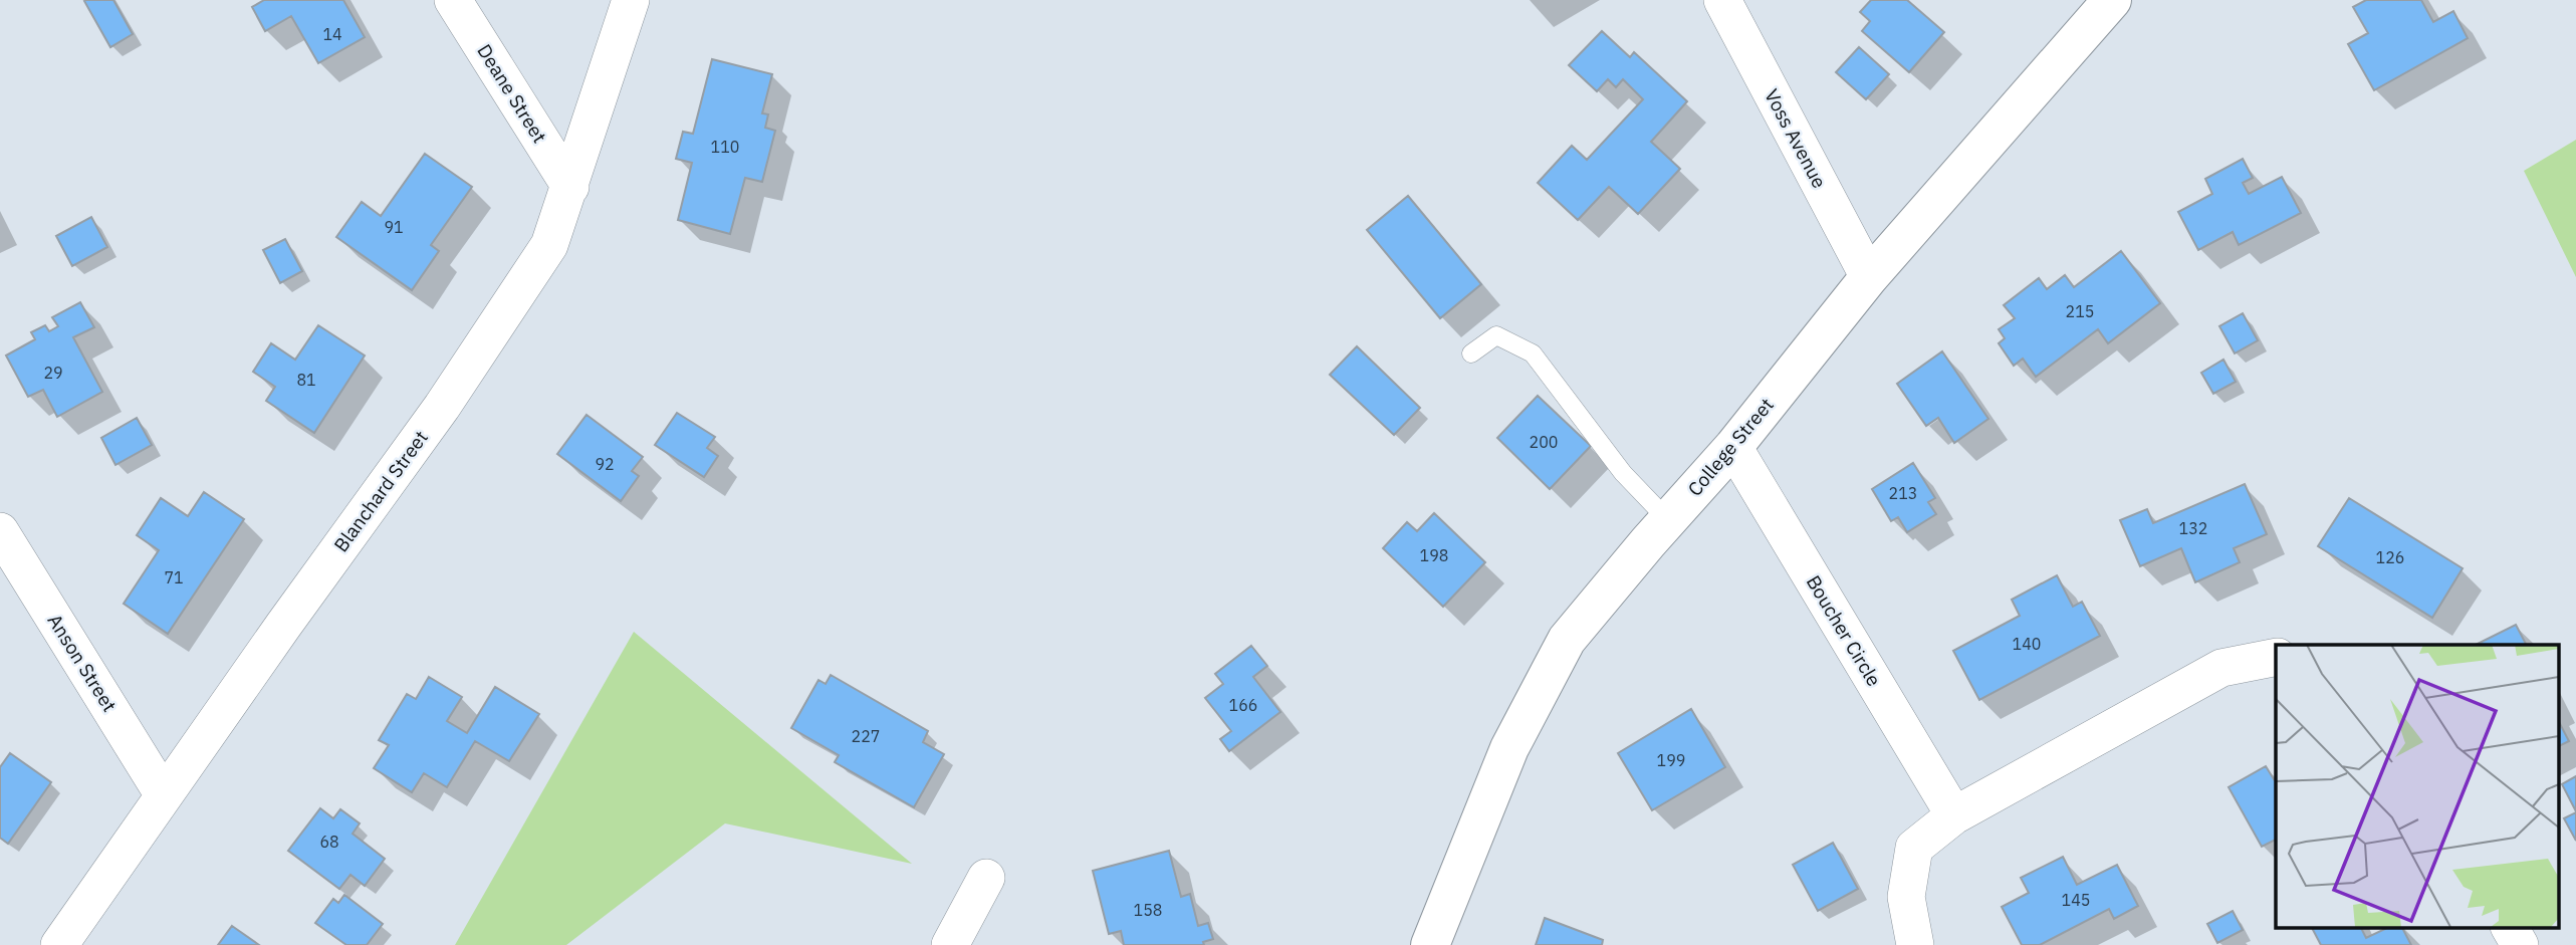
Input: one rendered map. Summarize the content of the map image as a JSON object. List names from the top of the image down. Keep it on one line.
{"streets":{"street":["Deane Street","Voss Avenue","College Street","Blanchard Street","Boucher Circle","Anson Street"]},"crossings":[["Deane Street","Blanchard Street"],["Voss Avenue","College Street"],["College Street","Boucher Circle"],["Blanchard Street","Anson Street"]],"house_numbers":["14","110","91","215","29","81","200","92","213","132","198","126","71","140","166","227","199","68","145","158"]}
